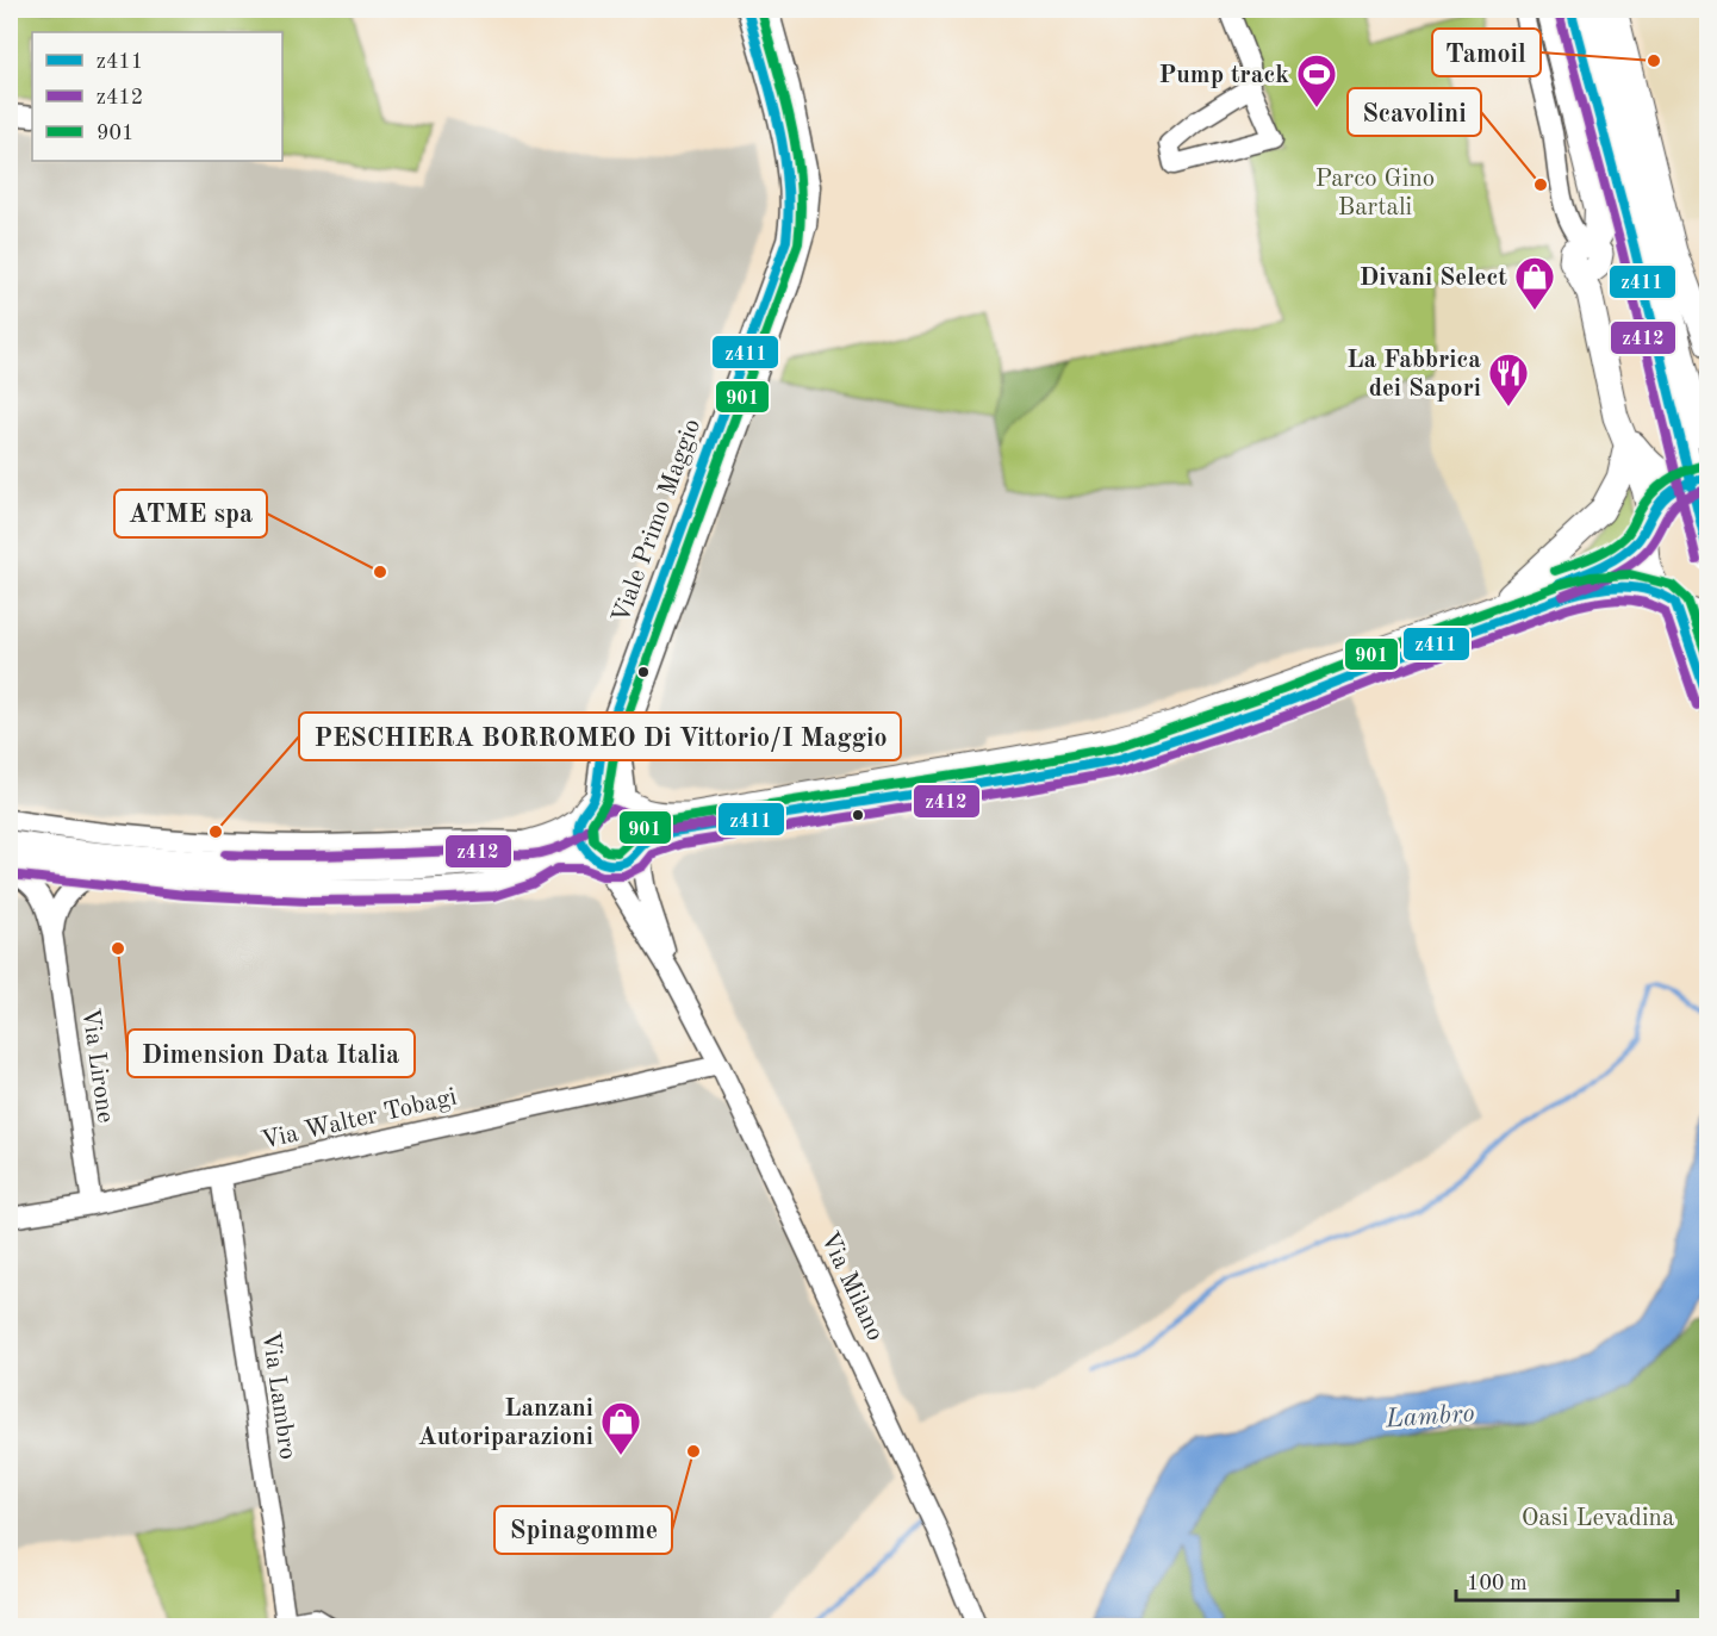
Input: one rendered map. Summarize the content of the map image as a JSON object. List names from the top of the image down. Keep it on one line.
{"streets":{"street":["Viale Primo Maggio","Via Lirone","Via Walter Tobagi","Via Milano","Via Lambro"]},"crossings":[["Viale Primo Maggio","Via Milano"],["Via Lirone","Via Walter Tobagi"],["Via Walter Tobagi","Via Milano"],["Via Walter Tobagi","Via Lambro"]],"water":["Lambro"],"parks":["Parco Gino Bartali","Oasi Levadina"],"places":{"other":["Tamoil","Scavolini","ATME spa","PESCHIERA BORROMEO Di Vittorio/I Maggio","Dimension Data Italia","Spinagomme"],"sports":["Pump track"],"shop":["Divani Select","Lanzani Autoriparazioni"],"restaurant":["La Fabbrica dei Sapori"]},"lines":["transit line z411","transit line 901","transit line z412"],"legend":["z411","z412","901"],"scale_bar":"100 m"}
